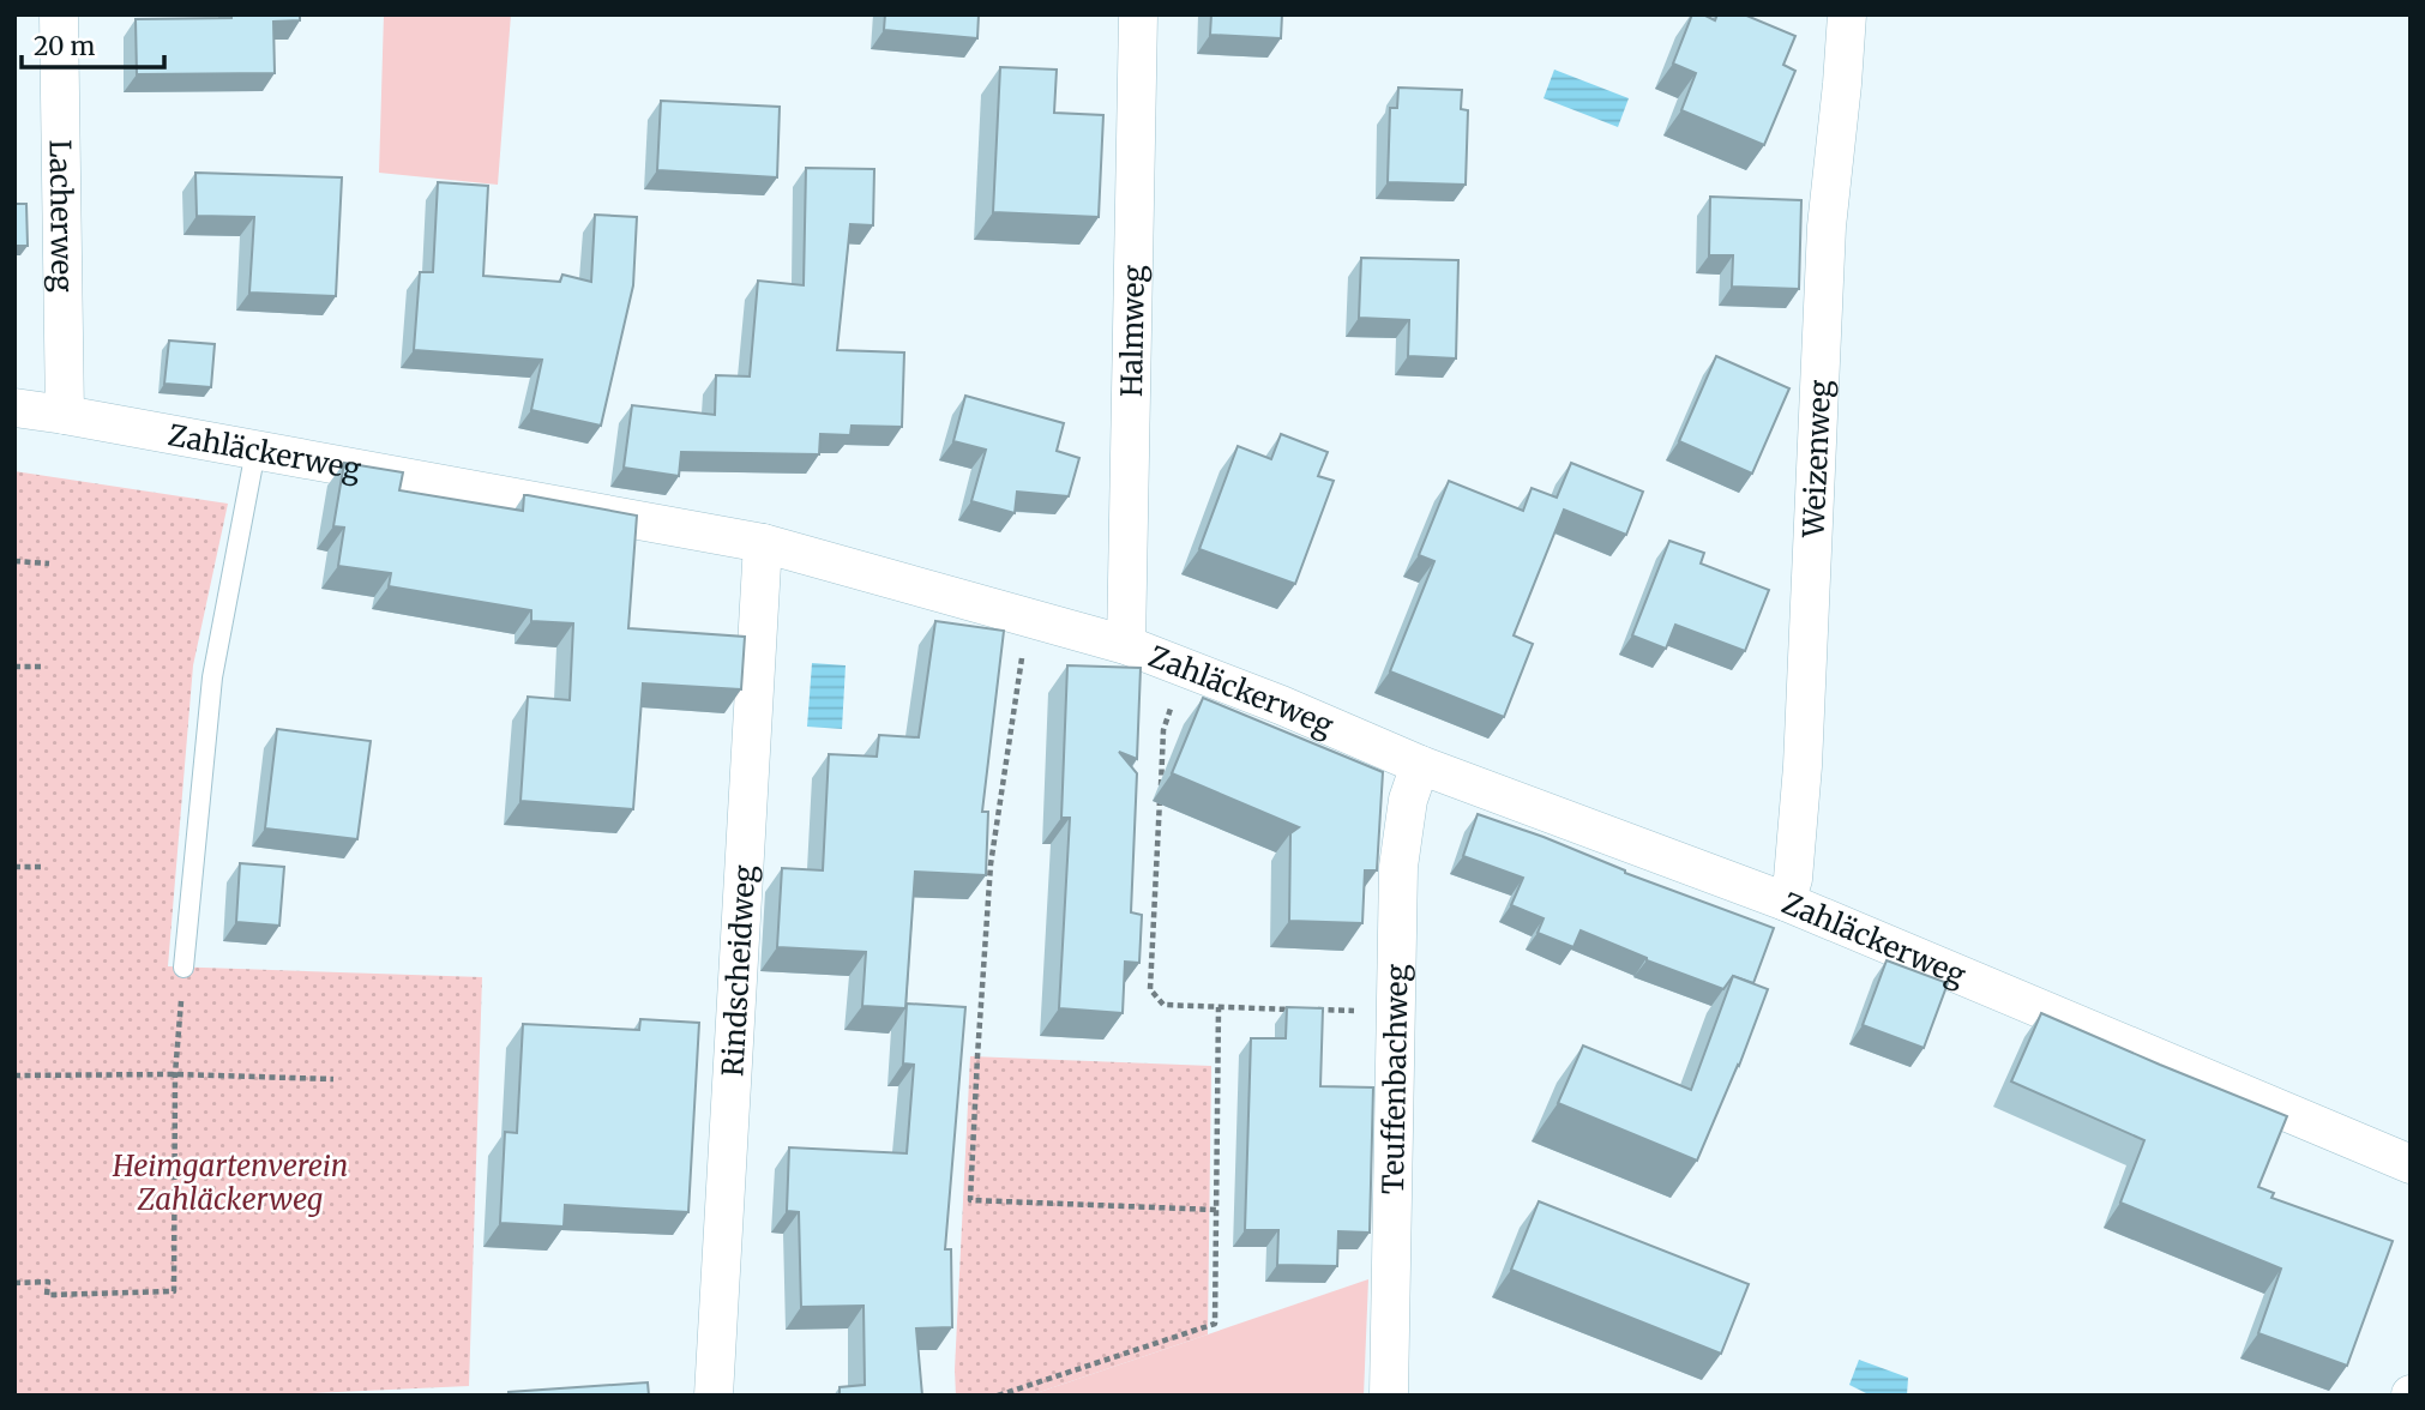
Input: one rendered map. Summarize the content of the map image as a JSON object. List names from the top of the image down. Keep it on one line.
{"streets":{"street":["Lacherweg","Halmweg","Zahläckerweg","Weizenweg","Rindscheidweg","Teuffenbachweg"]},"crossings":[["Lacherweg","Zahläckerweg"],["Halmweg","Zahläckerweg"],["Zahläckerweg","Weizenweg"],["Zahläckerweg","Rindscheidweg"],["Zahläckerweg","Teuffenbachweg"]],"parks":["Heimgartenverein Zahläckerweg"],"scale_bar":"20 m"}
